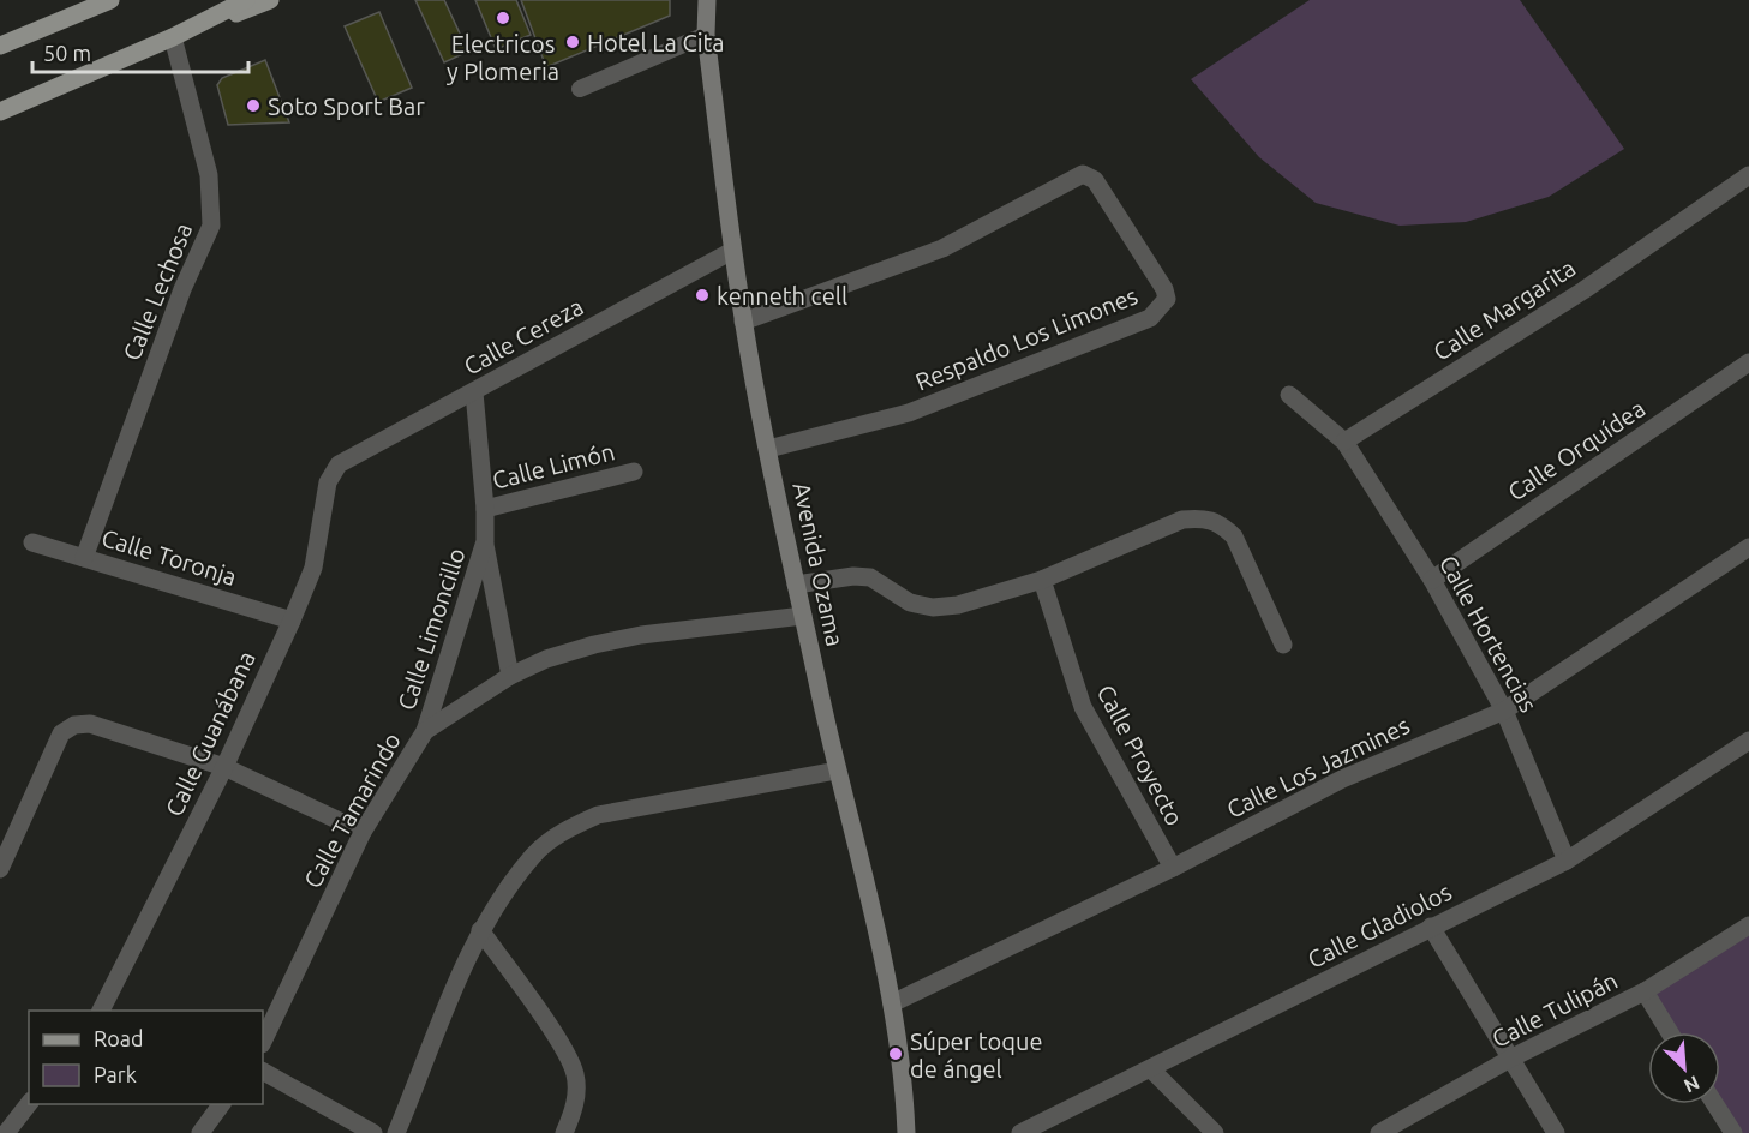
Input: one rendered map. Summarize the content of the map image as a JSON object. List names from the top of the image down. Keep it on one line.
{"streets":{"street":["Calle Lechosa","Calle Margarita","Calle Cereza","Respaldo Los Limones","Calle Orquídea","Calle Limón","Calle Toronja","Avenida Ozama","Calle Limoncillo","Calle Hortencias","Calle Guanábana","Calle Proyecto","Calle Los Jazmines","Calle Tamarindo","Calle Gladiolos","Calle Tulipán"]},"crossings":[["Calle Lechosa","Calle Toronja"],["Calle Margarita","Calle Hortencias"],["Calle Cereza","Avenida Ozama"],["Calle Cereza","Calle Limoncillo"],["Calle Cereza","Calle Guanábana"],["Respaldo Los Limones","Avenida Ozama"],["Calle Orquídea","Calle Hortencias"],["Calle Limón","Calle Limoncillo"],["Calle Toronja","Calle Guanábana"],["Avenida Ozama","Calle Los Jazmines"],["Avenida Ozama","Calle Tamarindo"],["Calle Limoncillo","Calle Tamarindo"],["Calle Hortencias","Calle Los Jazmines"],["Calle Hortencias","Calle Gladiolos"],["Calle Proyecto","Calle Los Jazmines"]],"places":["Electricos y Plomeria","Hotel La Cita","Soto Sport Bar","kenneth cell","Súper toque de ángel"],"legend":["Road","Park"],"scale_bar":"50 m","north":"bottom right"}
